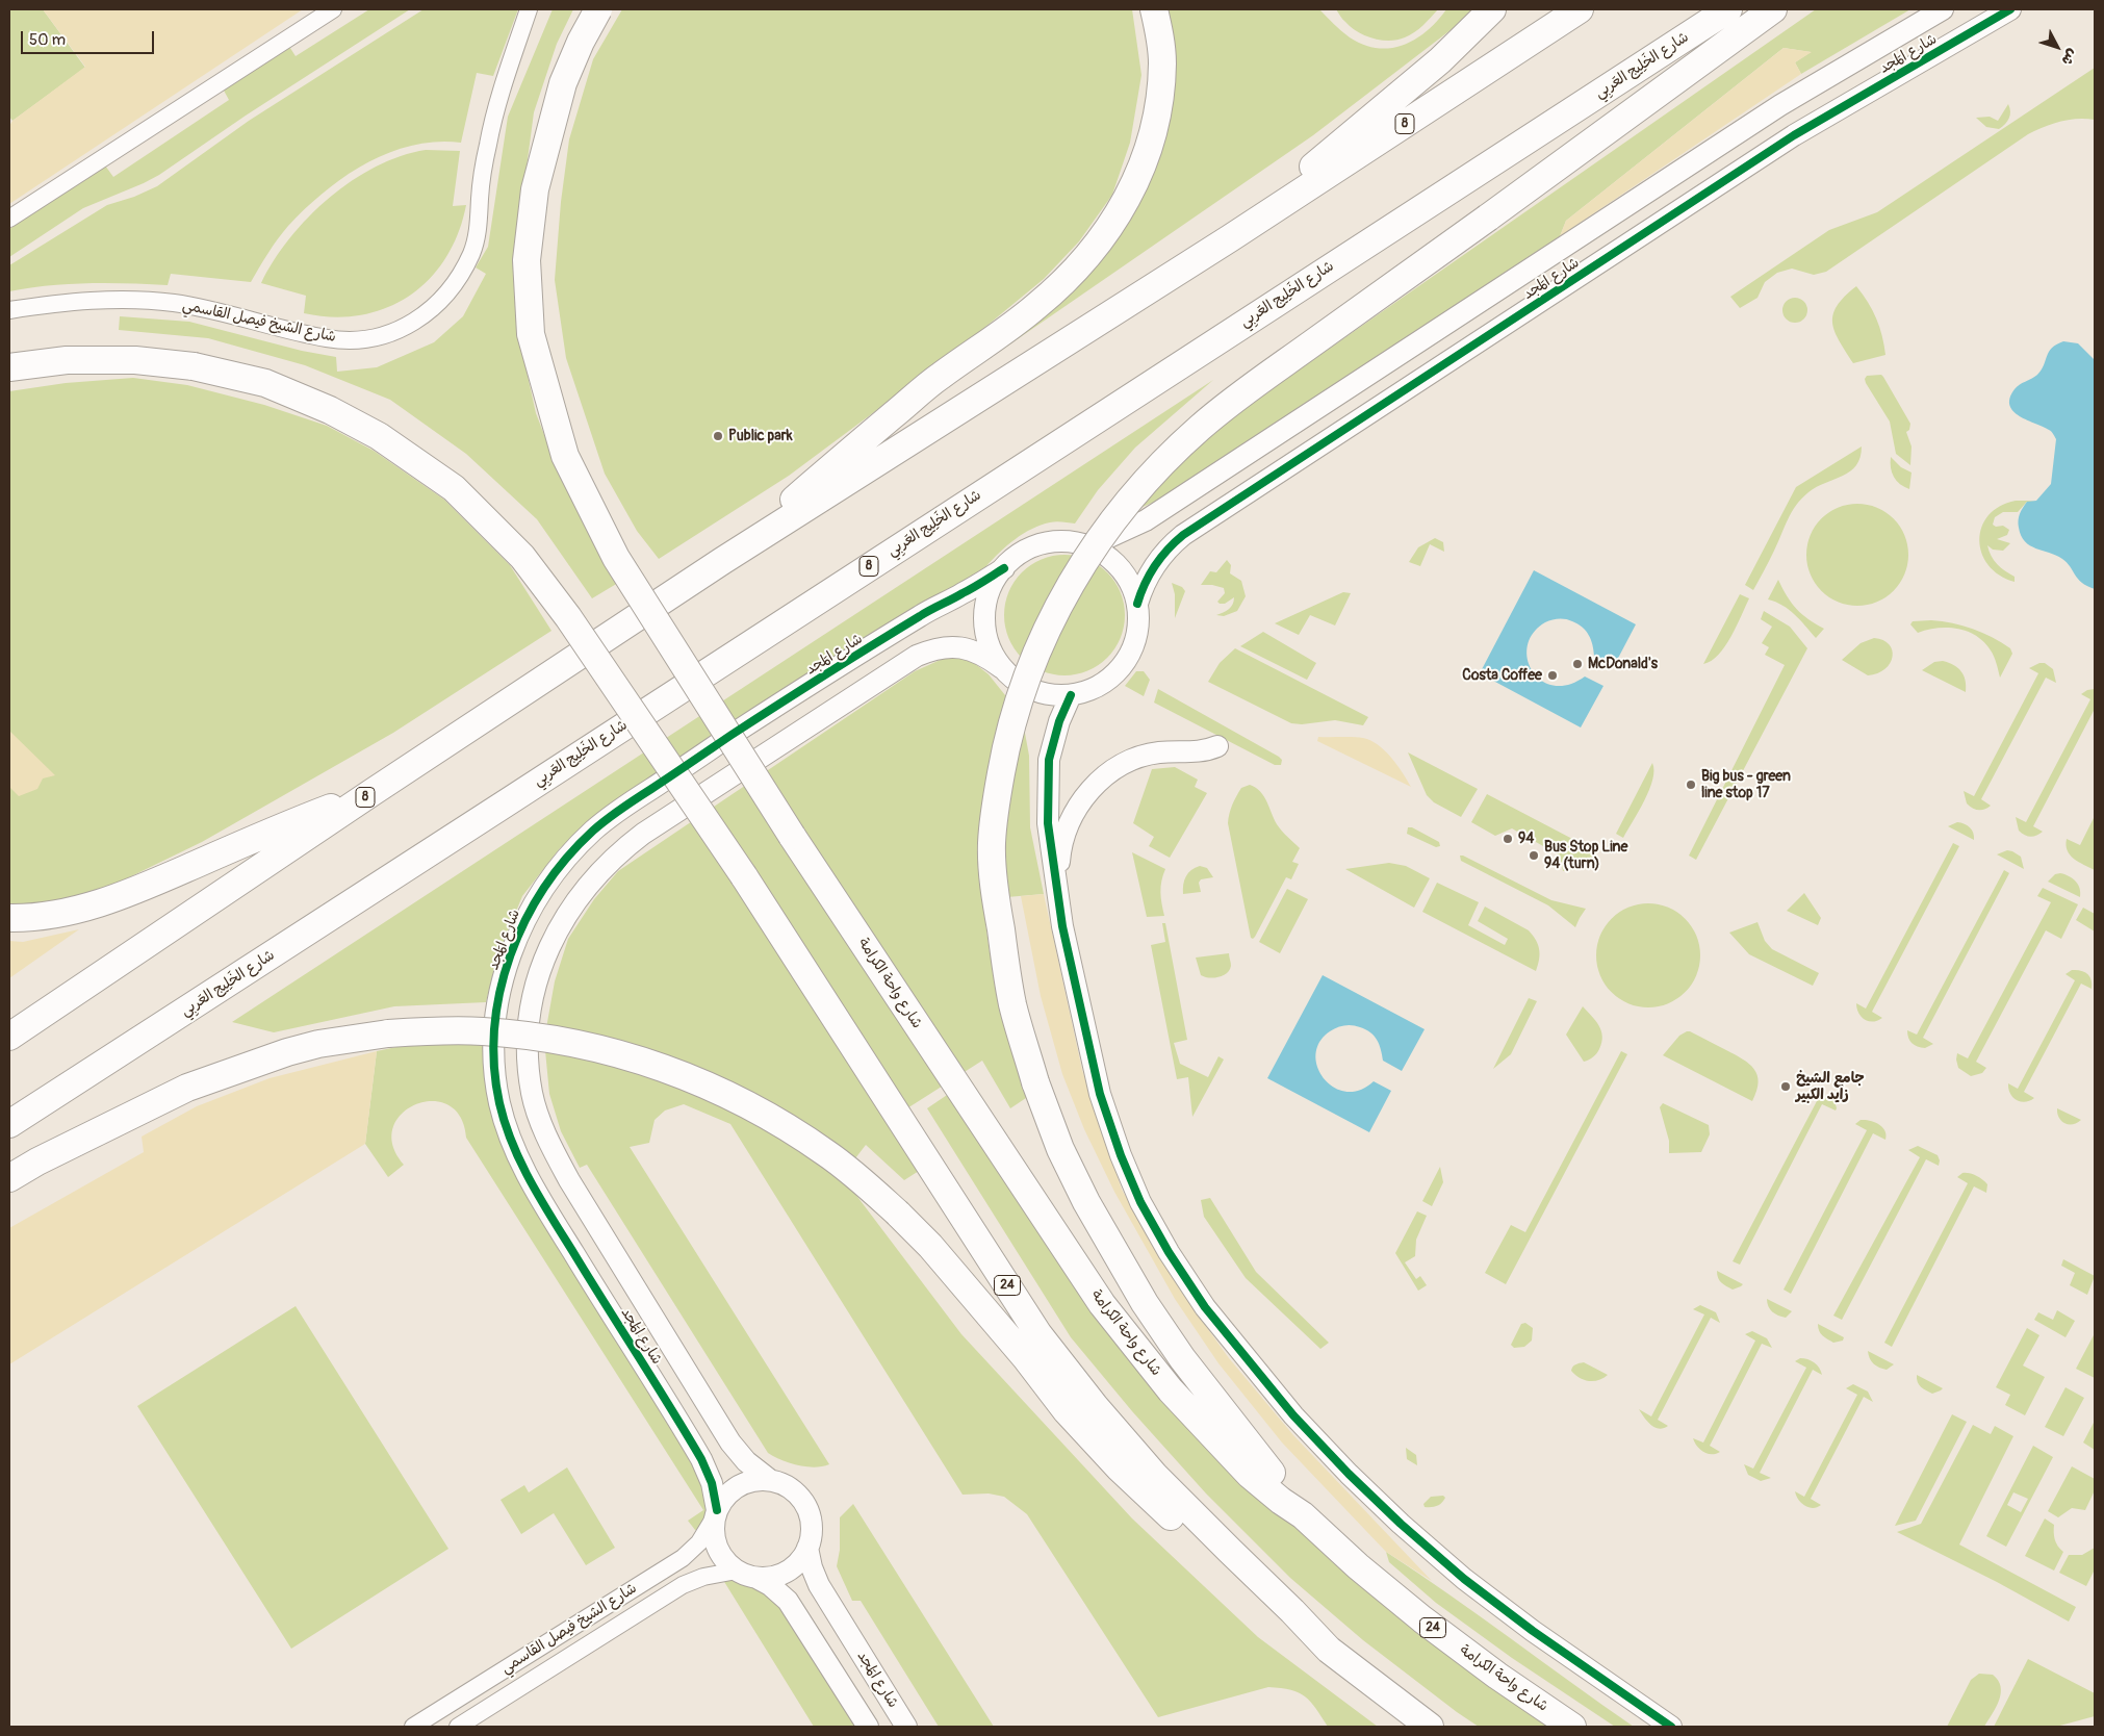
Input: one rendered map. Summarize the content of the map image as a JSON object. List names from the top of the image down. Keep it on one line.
{"streets":{"highway":["شارع الخَلِيج العَربِي","8","شارع واحة الكرامة","24"],"street":["شارع المَجد","شارع الشيخ فيصل القاسمي"]},"crossings":[["شارع المَجد","شارع الشيخ فيصل القاسمي"]],"places":["Public park","McDonald's","Costa Coffee","Big bus - green line stop 17","94","Bus Stop Line 94 (turn)","جامع الشيخ زايد الكبير"],"scale_bar":"50 m","north":"bottom right"}
